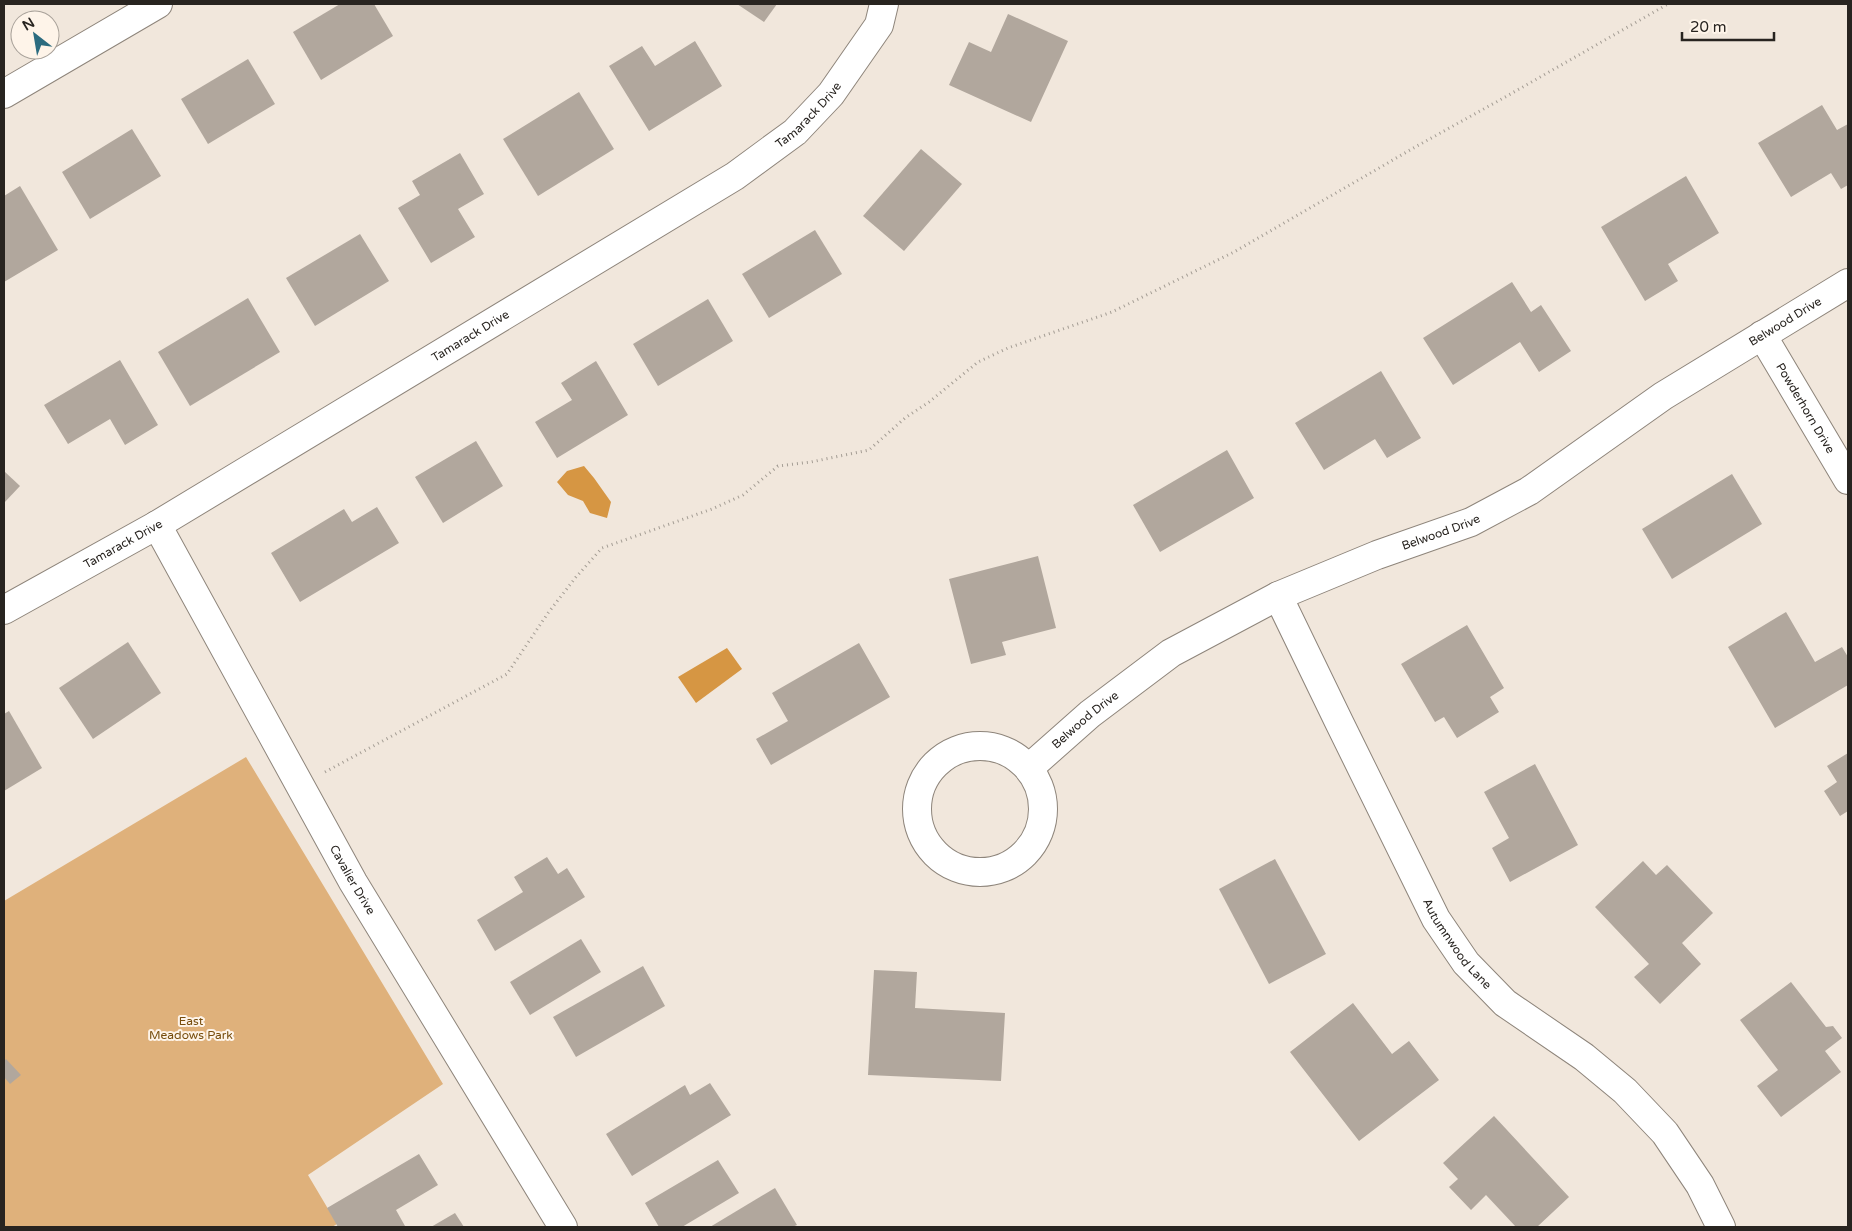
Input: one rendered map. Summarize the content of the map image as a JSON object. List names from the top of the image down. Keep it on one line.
{"streets":{"street":["Tamarack Drive","Belwood Drive","Powderhorn Drive","Cavalier Drive","Autumnwood Lane"]},"crossings":[["Tamarack Drive","Cavalier Drive"],["Belwood Drive","Powderhorn Drive"],["Belwood Drive","Autumnwood Lane"]],"parks":["East Meadows Park"],"scale_bar":"20 m","north":"top left"}
